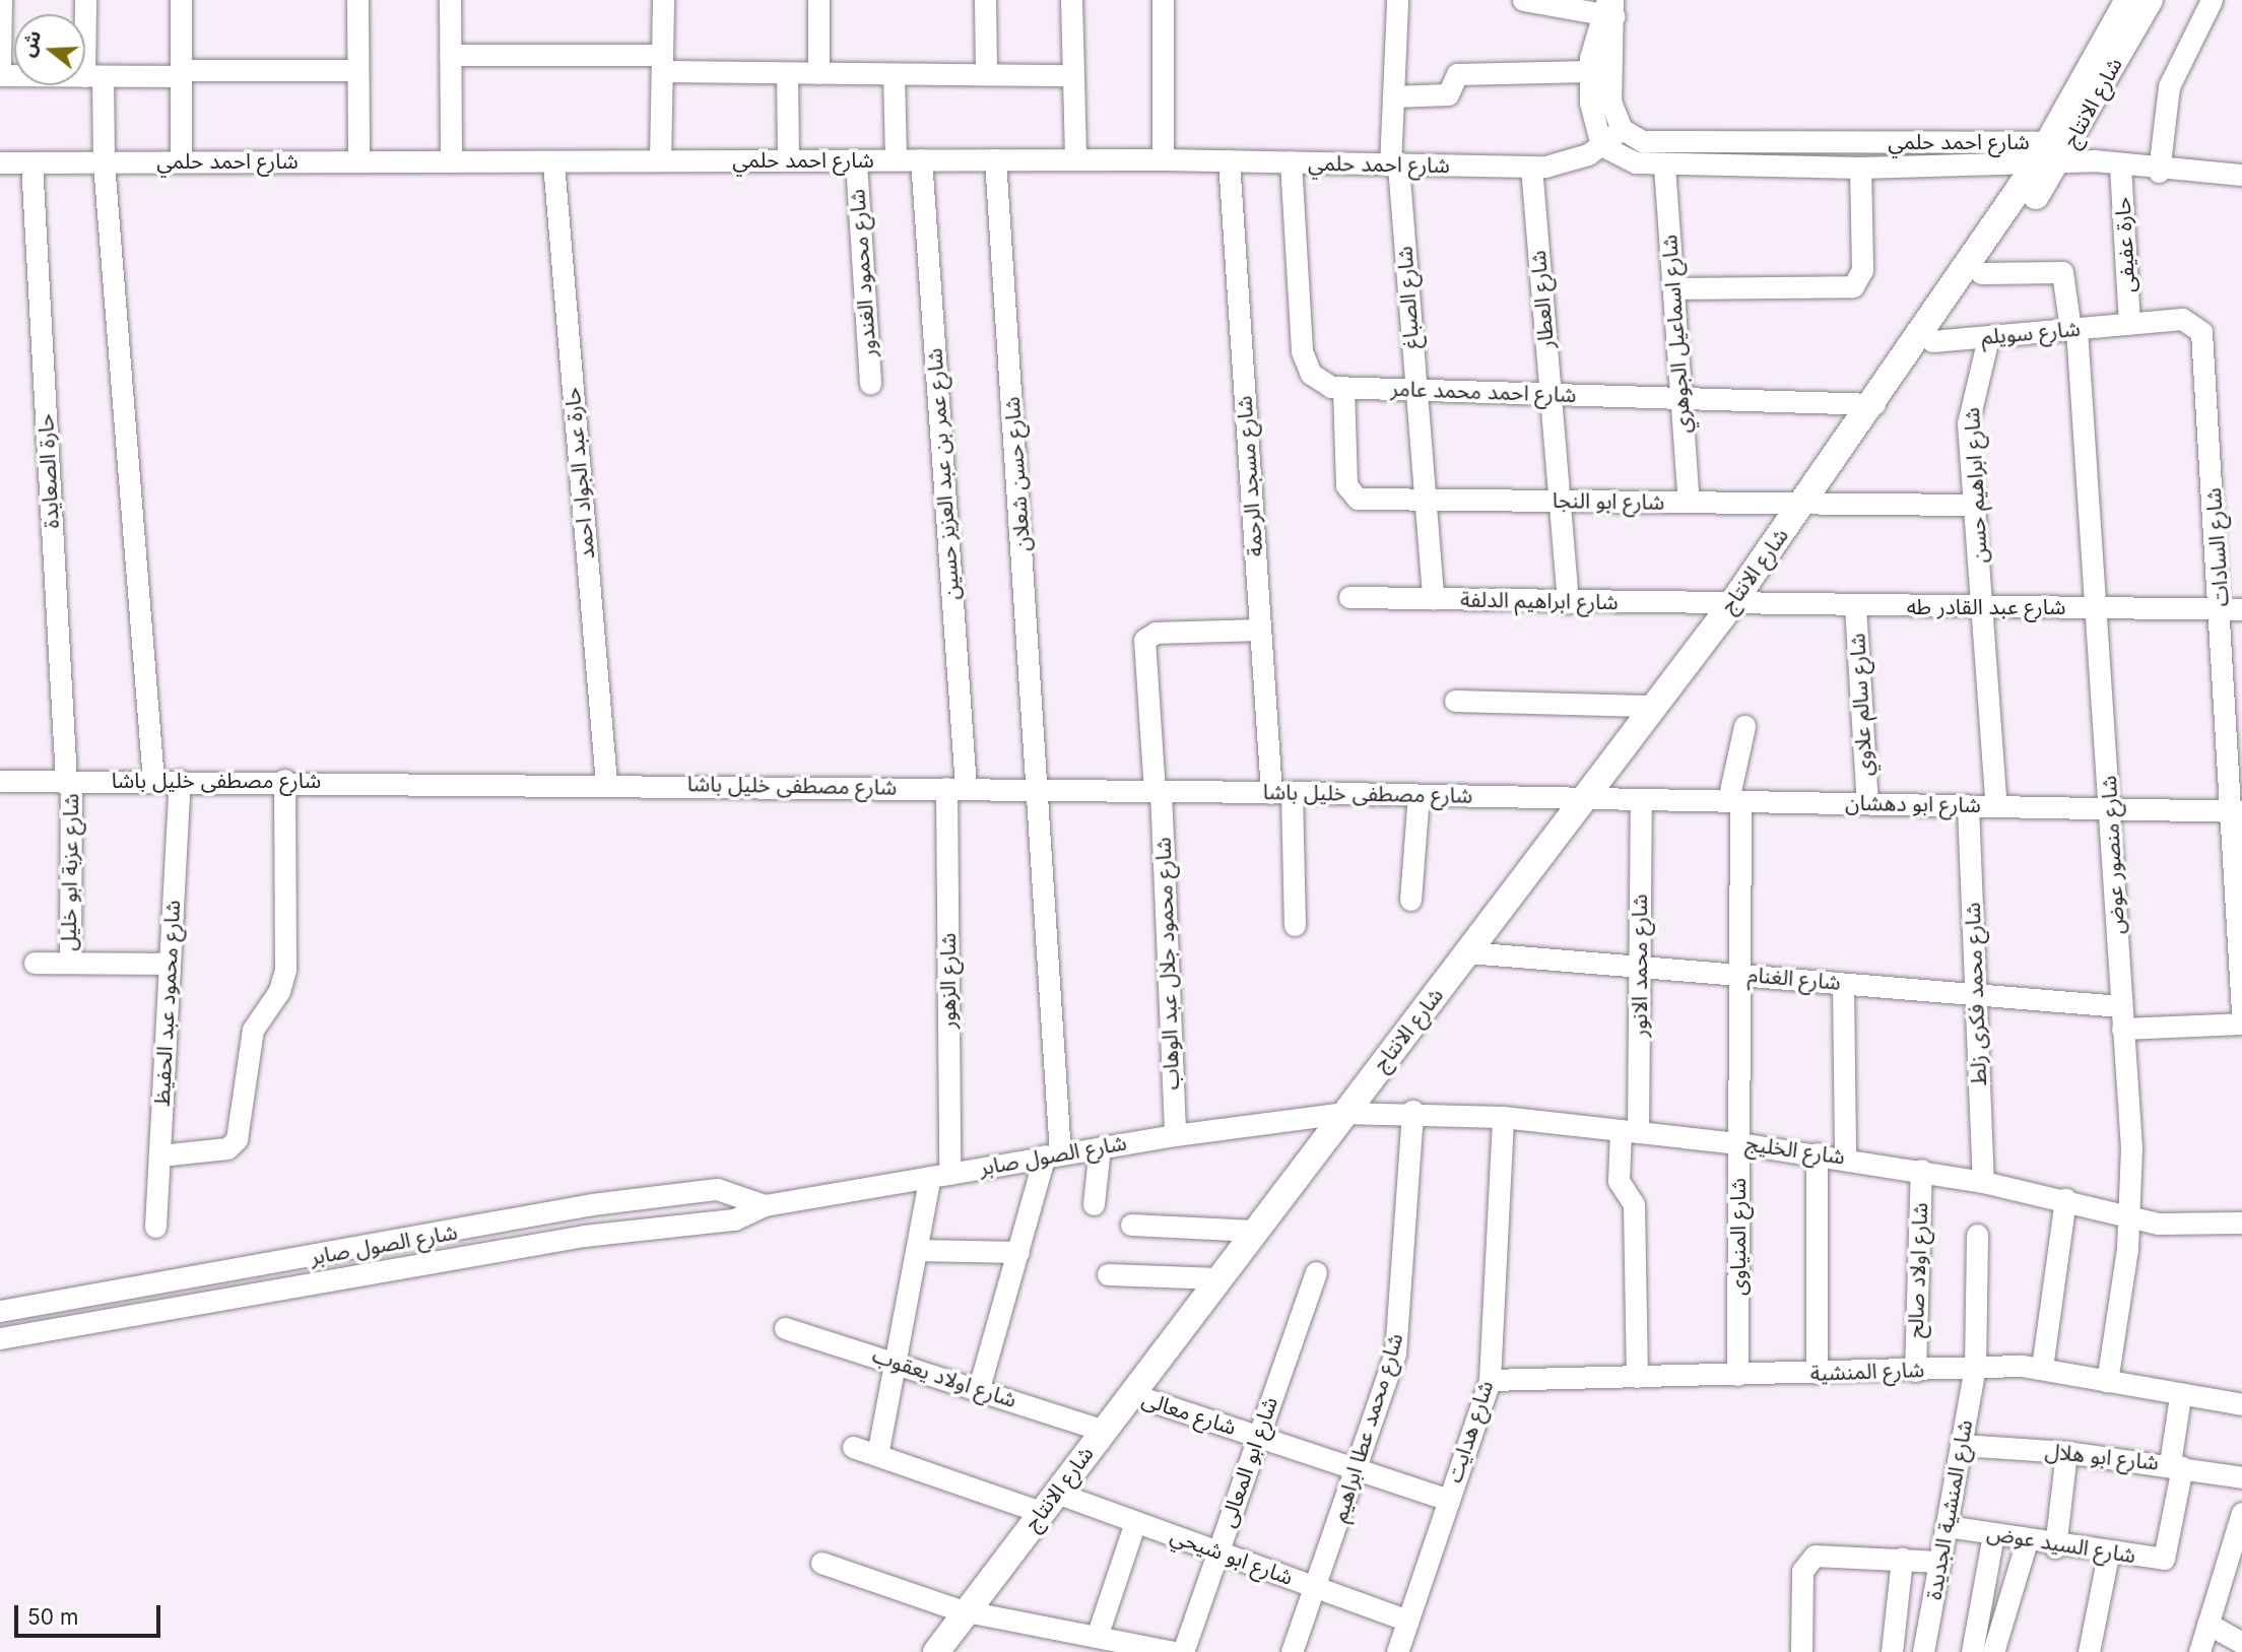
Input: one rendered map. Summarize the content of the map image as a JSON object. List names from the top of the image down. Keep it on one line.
{"streets":{"main road":["شارع الانتاج"],"street":["شارع احمد حلمي","حارة عفيفى","شارع محمود الغندور","شارع الصباغ","شارع العطار","شارع سويلم","شارع اسماعيل الجوهري","شارع احمد محمد عامر","حارة الصعايدة","حارة عبد الجواد احمد","شارع عمر بن عبد العزيز حسين","شارع حسن شعلان","شارع مسجد الرحمة","شارع ابراهيم حسن","شارع ابو النجا","شارع السادات","شارع ابراهيم الدلفة","شارع عبد القادر طه","شارع سالم علاوي","شارع مصطفى خليل باشا","شارع ابو دهشان","شارع منصور عوض","شارع عزبة ابو خليل","شارع محمود جلال عبد الوهاب","شارع محمد الانور","شارع الغنام","شارع الزهور","شارع محمد فكرى زلط","شارع محمود عبد الحفيظ","شارع الخليج","شارع الصول صابر","شارع المنياوى","شارع اولاد صالح","شارع المنشية","شارع اولاد يعقوب","شارع معالى","شارع محمد عطا ابراهيم","شارع هدايت","شارع ابو هلال","شارع ابو المعالى","شارع المنشية الجديدة","شارع السيد عوض","شارع ابو شيحي"]},"crossings":[["شارع الانتاج","شارع احمد حلمي"],["شارع الانتاج","شارع سويلم"],["شارع الانتاج","شارع احمد محمد عامر"],["شارع الانتاج","شارع ابو النجا"],["شارع الانتاج","شارع ابراهيم الدلفة"],["شارع الانتاج","شارع عبد القادر طه"],["شارع الانتاج","شارع مصطفى خليل باشا"],["شارع الانتاج","شارع ابو دهشان"],["شارع الانتاج","شارع منصور عوض"],["شارع الانتاج","شارع الغنام"],["شارع الانتاج","شارع الخليج"],["شارع الانتاج","شارع الصول صابر"],["شارع الانتاج","شارع اولاد يعقوب"],["شارع الانتاج","شارع معالى"],["شارع الانتاج","شارع ابو شيحي"],["شارع احمد حلمي","شارع محمود الغندور"],["شارع احمد حلمي","شارع الصباغ"],["شارع احمد حلمي","شارع العطار"],["شارع احمد حلمي","شارع اسماعيل الجوهري"],["شارع احمد حلمي","شارع احمد محمد عامر"],["شارع احمد حلمي","حارة الصعايدة"],["شارع احمد حلمي","حارة عبد الجواد احمد"],["شارع احمد حلمي","شارع عمر بن عبد العزيز حسين"],["شارع احمد حلمي","شارع حسن شعلان"],["شارع احمد حلمي","شارع مسجد الرحمة"],["حارة عفيفى","شارع سويلم"],["حارة عفيفى","شارع السادات"],["شارع الصباغ","شارع احمد محمد عامر"],["شارع الصباغ","شارع ابو النجا"],["شارع الصباغ","شارع ابراهيم الدلفة"],["شارع العطار","شارع احمد محمد عامر"],["شارع العطار","شارع ابو النجا"],["شارع العطار","شارع ابراهيم الدلفة"],["شارع سويلم","شارع ابراهيم حسن"],["شارع سويلم","شارع السادات"],["شارع سويلم","شارع منصور عوض"],["شارع اسماعيل الجوهري","شارع احمد محمد عامر"],["شارع اسماعيل الجوهري","شارع ابو النجا"],["شارع احمد محمد عامر","شارع ابو النجا"],["حارة الصعايدة","شارع مصطفى خليل باشا"],["حارة الصعايدة","شارع عزبة ابو خليل"],["حارة عبد الجواد احمد","شارع مصطفى خليل باشا"],["شارع عمر بن عبد العزيز حسين","شارع مصطفى خليل باشا"],["شارع عمر بن عبد العزيز حسين","شارع الزهور"],["شارع حسن شعلان","شارع مصطفى خليل باشا"],["شارع حسن شعلان","شارع الصول صابر"],["شارع حسن شعلان","شارع اولاد يعقوب"],["شارع مسجد الرحمة","شارع مصطفى خليل باشا"],["شارع مسجد الرحمة","شارع محمود جلال عبد الوهاب"],["شارع ابراهيم حسن","شارع ابو النجا"],["شارع ابراهيم حسن","شارع عبد القادر طه"],["شارع ابراهيم حسن","شارع ابو دهشان"],["شارع السادات","شارع عبد القادر طه"],["شارع السادات","شارع ابو دهشان"],["شارع ابراهيم الدلفة","شارع عبد القادر طه"],["شارع عبد القادر طه","شارع سالم علاوي"],["شارع عبد القادر طه","شارع منصور عوض"],["شارع سالم علاوي","شارع ابو دهشان"],["شارع مصطفى خليل باشا","شارع ابو دهشان"],["شارع مصطفى خليل باشا","شارع عزبة ابو خليل"],["شارع مصطفى خليل باشا","شارع محمود جلال عبد الوهاب"],["شارع مصطفى خليل باشا","شارع الزهور"],["شارع مصطفى خليل باشا","شارع محمود عبد الحفيظ"],["شارع ابو دهشان","شارع منصور عوض"],["شارع ابو دهشان","شارع محمد الانور"],["شارع ابو دهشان","شارع محمد فكرى زلط"],["شارع ابو دهشان","شارع المنياوى"],["شارع منصور عوض","شارع الغنام"],["شارع منصور عوض","شارع الخليج"],["شارع منصور عوض","شارع المنشية"],["شارع محمود جلال عبد الوهاب","شارع الصول صابر"],["شارع محمد الانور","شارع الغنام"],["شارع محمد الانور","شارع الخليج"],["شارع محمد الانور","شارع المنشية"],["شارع الغنام","شارع محمد فكرى زلط"],["شارع الغنام","شارع المنياوى"],["شارع الزهور","شارع الصول صابر"],["شارع الزهور","شارع اولاد يعقوب"],["شارع الزهور","شارع ابو شيحي"],["شارع محمد فكرى زلط","شارع الخليج"],["شارع الخليج","شارع الصول صابر"],["شارع الخليج","شارع المنياوى"],["شارع الخليج","شارع اولاد صالح"],["شارع الخليج","شارع محمد عطا ابراهيم"],["شارع الخليج","شارع هدايت"],["شارع المنياوى","شارع المنشية"],["شارع اولاد صالح","شارع المنشية"],["شارع المنشية","شارع هدايت"],["شارع المنشية","شارع المنشية الجديدة"],["شارع معالى","شارع محمد عطا ابراهيم"],["شارع معالى","شارع هدايت"],["شارع معالى","شارع ابو المعالى"],["شارع محمد عطا ابراهيم","شارع ابو شيحي"],["شارع هدايت","شارع ابو شيحي"],["شارع ابو هلال","شارع المنشية الجديدة"],["شارع ابو هلال","شارع السيد عوض"],["شارع ابو المعالى","شارع ابو شيحي"],["شارع المنشية الجديدة","شارع السيد عوض"]],"scale_bar":"50 m","north":"left"}
